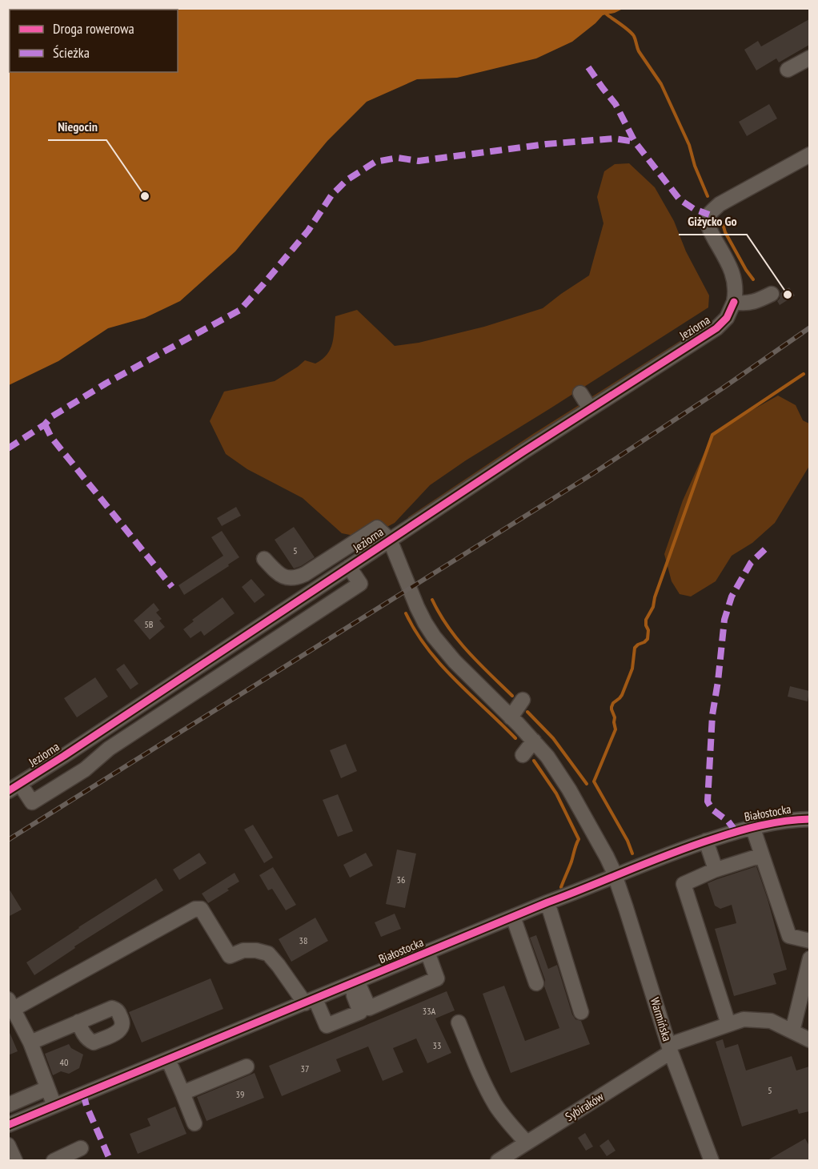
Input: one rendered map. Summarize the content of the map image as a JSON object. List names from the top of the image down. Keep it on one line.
{"streets":{"street":["Jeziorna","Białostocka","Warmińska","Sybiraków"]},"crossings":[["Jeziorna","Białostocka"],["Jeziorna","Warmińska"],["Białostocka","Warmińska"],["Warmińska","Sybiraków"]],"places":["Niegocin","Giżycko Go"],"house_numbers":["5","5B","36","38","33A","33","40","37","5","39"],"legend":["Droga rowerowa","Ścieżka"]}
